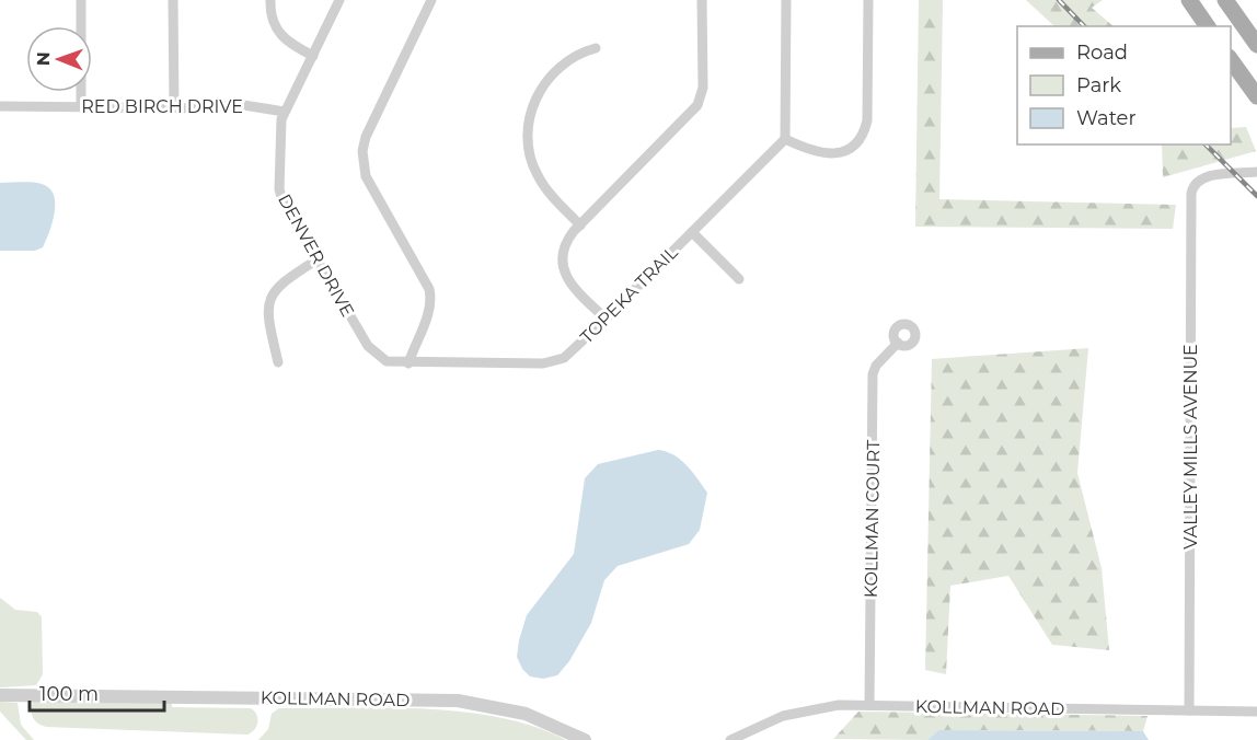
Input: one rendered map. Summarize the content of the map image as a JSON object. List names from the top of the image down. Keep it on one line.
{"streets":{"street":["RED BIRCH DRIVE","DENVER DRIVE","TOPEKA TRAIL","VALLEY MILLS AVENUE","KOLLMAN COURT","KOLLMAN ROAD"]},"crossings":[["RED BIRCH DRIVE","DENVER DRIVE"],["DENVER DRIVE","TOPEKA TRAIL"],["VALLEY MILLS AVENUE","KOLLMAN ROAD"],["KOLLMAN COURT","KOLLMAN ROAD"]],"legend":["Road","Park","Water"],"scale_bar":"100 m","north":"left"}
